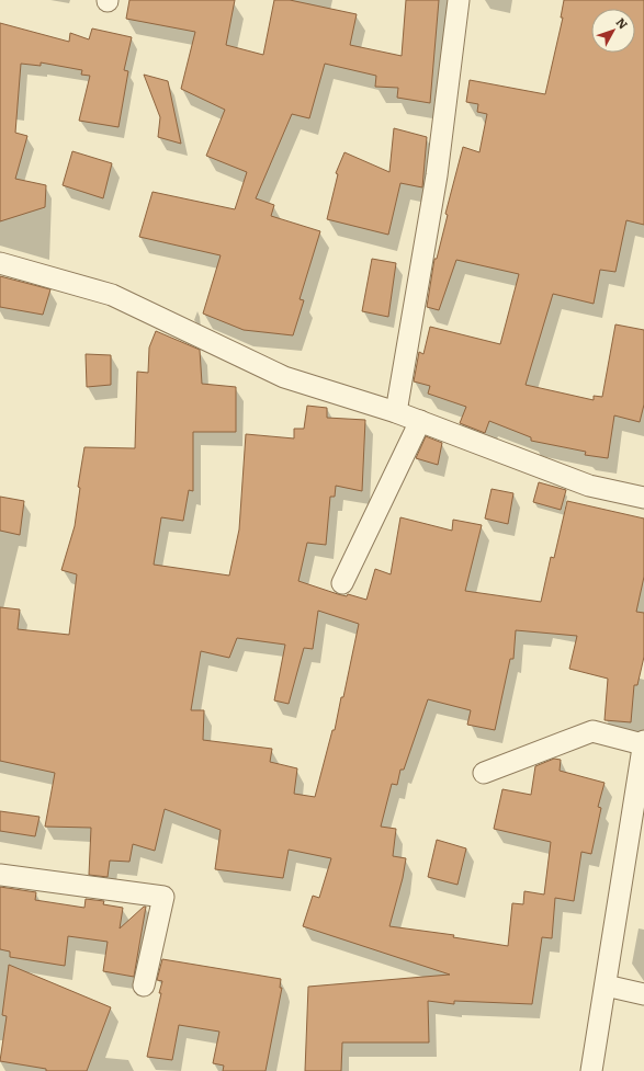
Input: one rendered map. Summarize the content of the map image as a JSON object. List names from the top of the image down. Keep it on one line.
{"north":"top right"}
